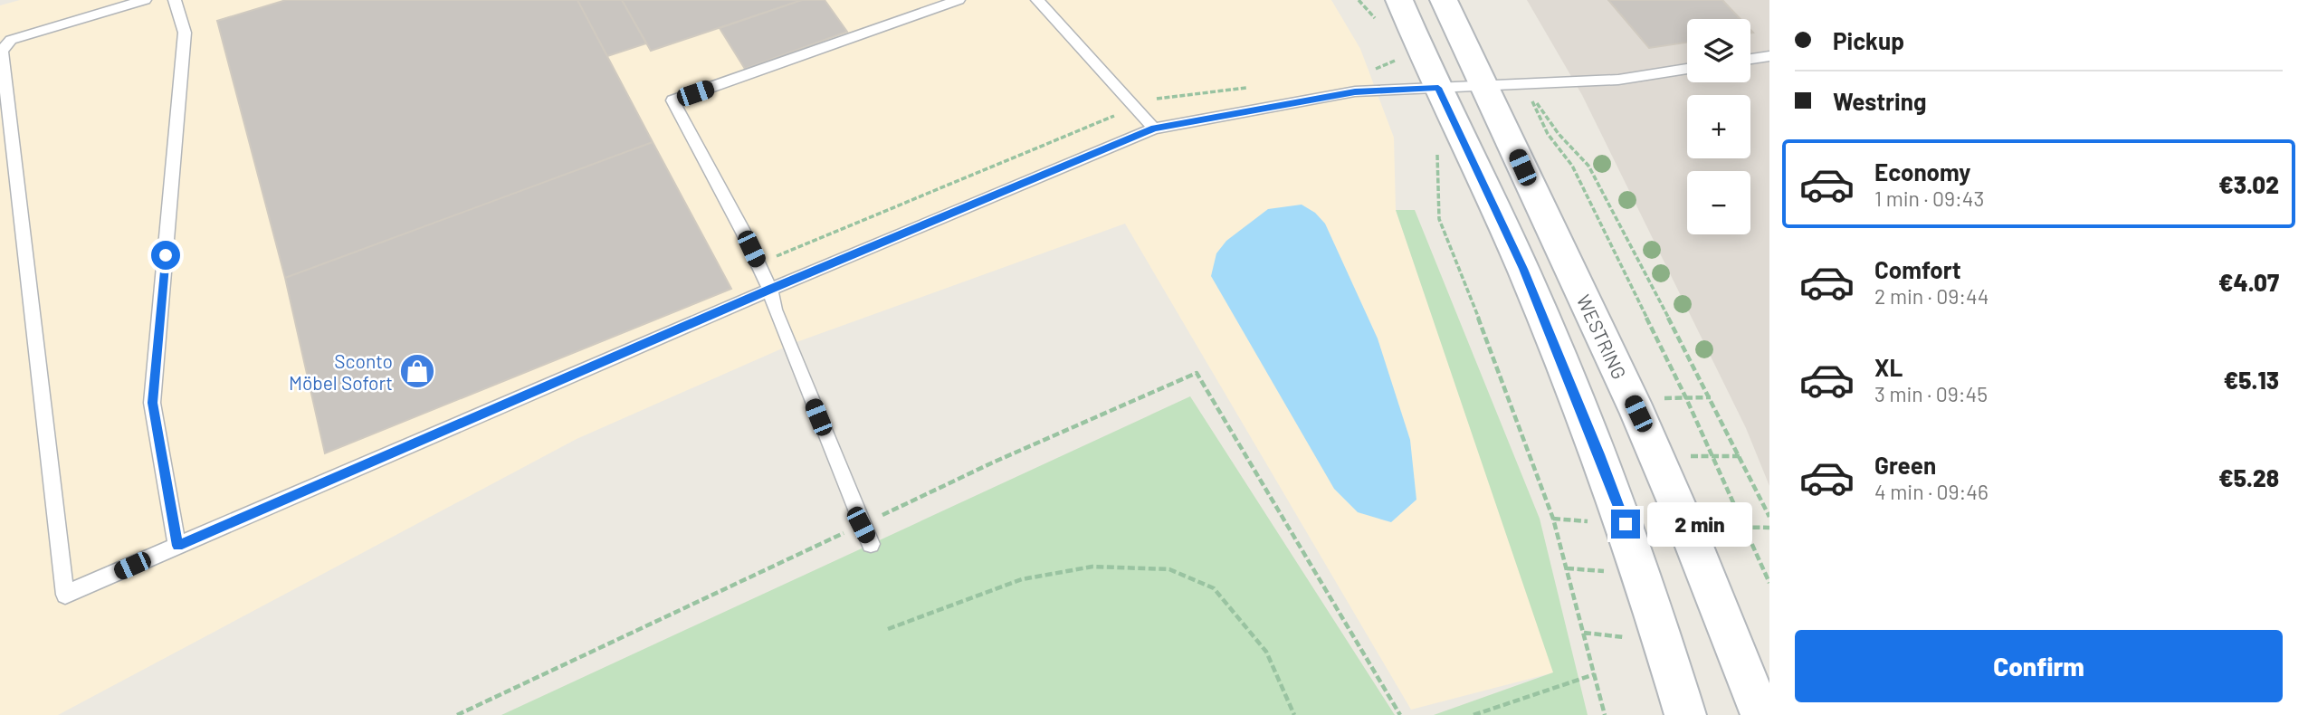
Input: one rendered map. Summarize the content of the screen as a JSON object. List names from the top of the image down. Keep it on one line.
{"streets":{"main road":["WESTRING"]},"places":{"shop":["Sconto Möbel Sofort"]},"page":{"banner":["Pickup","Westring"],"map_buttons":["+","−"],"list":[{"name":"Economy","note":"1 min · 09:43","value":"€3.02"},{"name":"Comfort","note":"2 min · 09:44","value":"€4.07"},{"name":"XL","note":"3 min · 09:45","value":"€5.13"},{"name":"Green","note":"4 min · 09:46","value":"€5.28"}],"bubble":"2 min","buttons":"Confirm"}}
